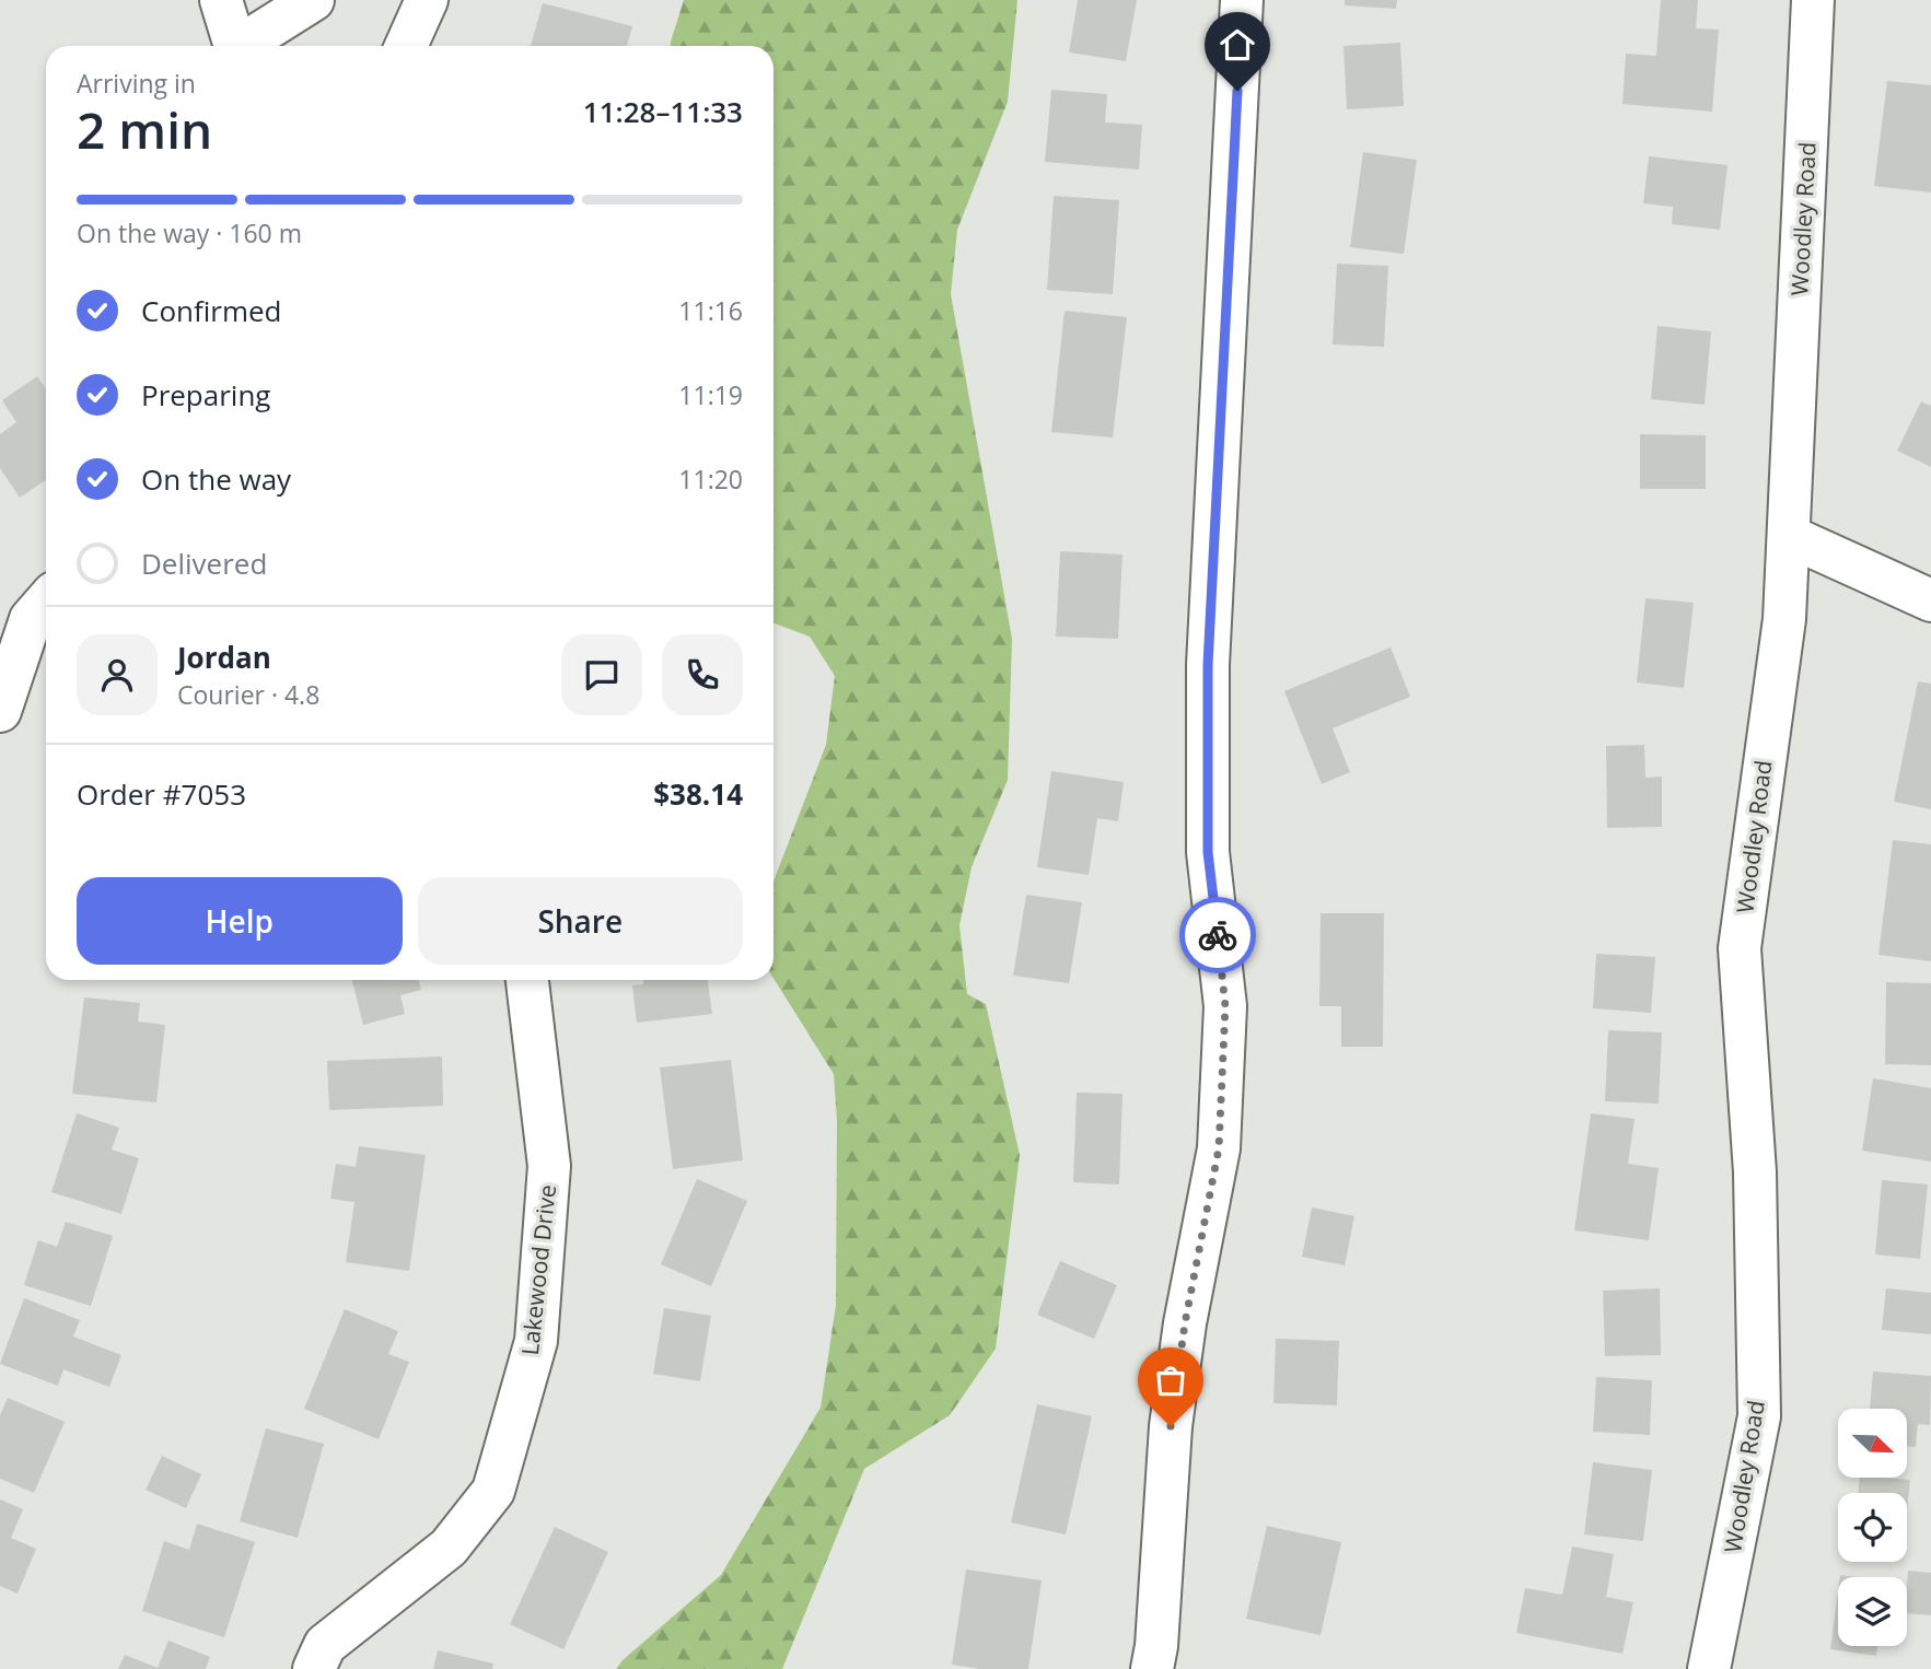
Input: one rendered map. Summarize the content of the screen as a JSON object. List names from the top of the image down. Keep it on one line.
{"streets":{"street":["Woodley Road","Lakewood Drive"]},"north":"bottom right","page":{"heading":["2 min","Arriving in","11:28–11:33"],"panel":["Jordan","Courier · 4.8","Order #7053","$38.14"],"bar":"On the way · 160 m","list":[["Confirmed","11:16"],["Preparing","11:19"],["On the way","11:20"],"Delivered"],"buttons":["Help","Share"]}}
